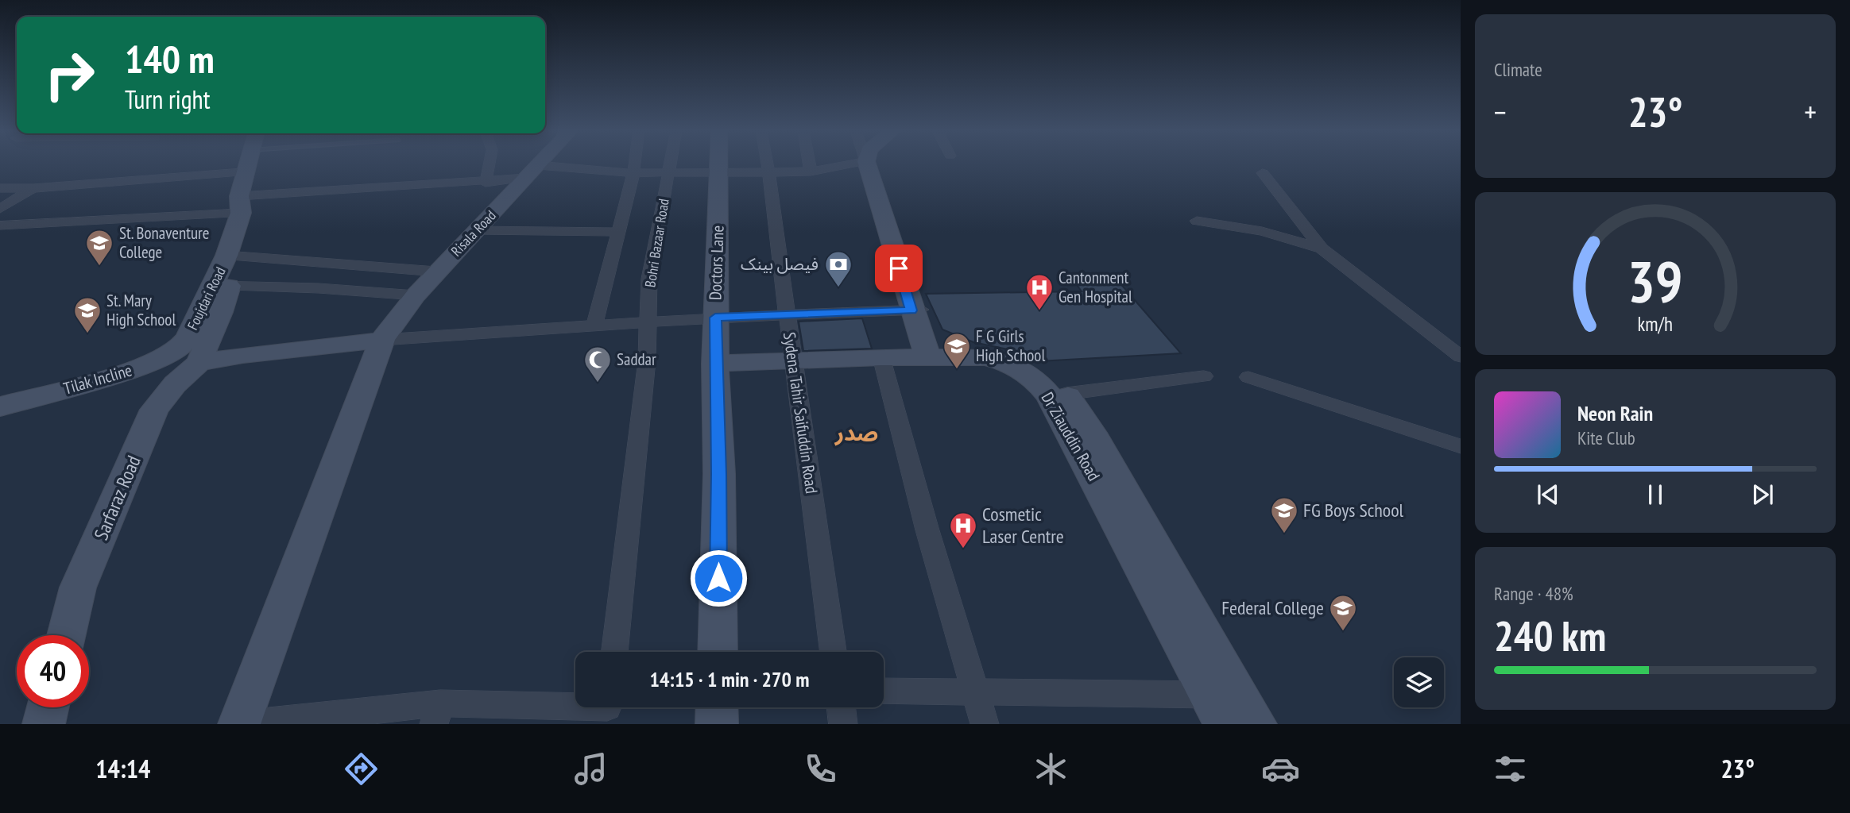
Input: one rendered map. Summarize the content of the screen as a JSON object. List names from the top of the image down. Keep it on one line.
{"streets":{"street":["Risala Road","Bohri Bazaar Road","Doctors Lane","Foujdari Road","Tilak Incline","Sydena Tahir Saifuddin Road","Dr Ziauddin Road","Sarfaraz Road"]},"crossings":[["Doctors Lane","Dr Ziauddin Road"],["Foujdari Road","Tilak Incline"],["Foujdari Road","Sarfaraz Road"],["Tilak Incline","Sarfaraz Road"],["Sydena Tahir Saifuddin Road","Dr Ziauddin Road"]],"districts":["صدر"],"places":{"school or university":["St. Bonaventure College","St. Mary High School","F G Girls High School","FG Boys School","Federal College"],"bank":["فیصل بینک"],"hospital":["Cantonment Gen Hospital","Cosmetic Laser Centre"],"mosque":["Saddar"]},"page":{"tile":["Climate",["Range · 48%","240 km"]],"turn":["140 m","Turn right"],"heat":["−","23°","+"],"song":["Neon Rain","Kite Club"],"limit":"40","trip":"14:15 · 1 min · 270 m","tabs":["14:14","23°"],"gauge":["39","km/h"]}}
